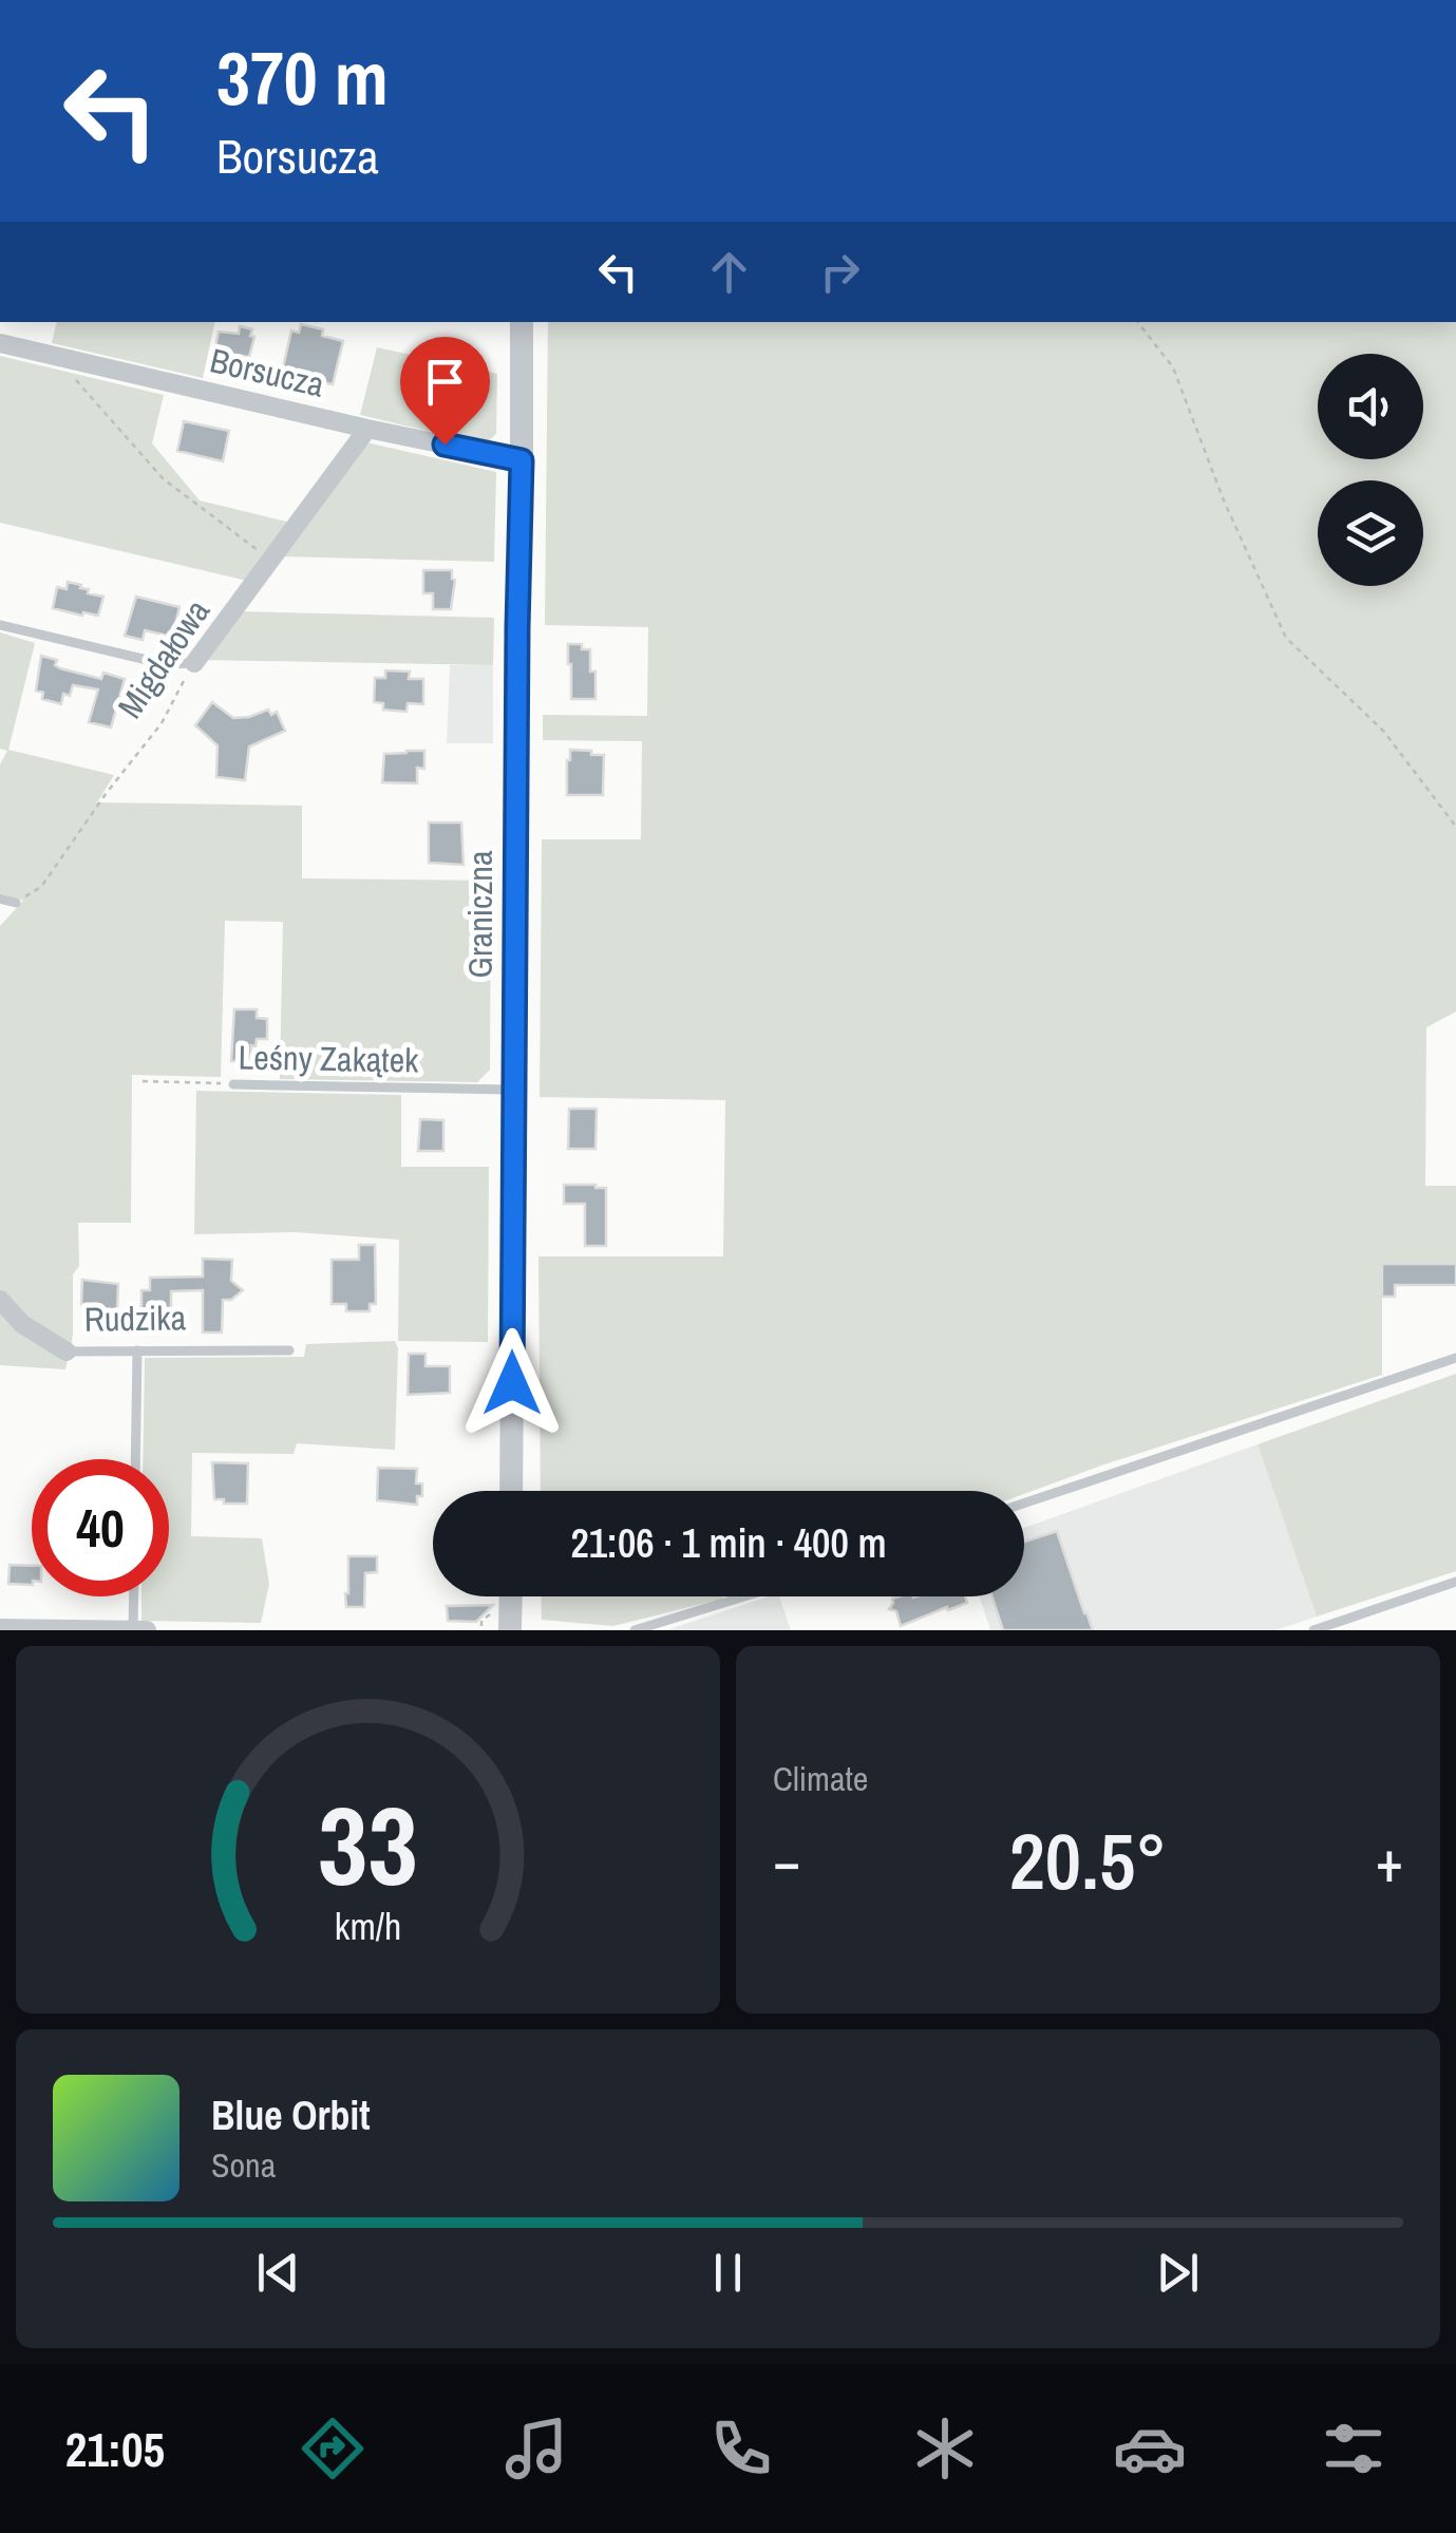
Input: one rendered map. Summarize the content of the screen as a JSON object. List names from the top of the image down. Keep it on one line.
{"streets":{"street":["Borsucza","Migdałowa","Graniczna","Rudzika"],"lane":["Leśny Zakątek"]},"crossings":[["Borsucza","Migdałowa"],["Borsucza","Graniczna"],["Graniczna","Leśny Zakątek"]],"page":{"turn":["370 m","Borsucza"],"limit":"40","trip":"21:06 · 1 min · 400 m","tile":"Climate","heat":["−","20.5°","+"],"song":["Blue Orbit","Sona"],"tabs":"21:05","gauge":["33","km/h"]}}
